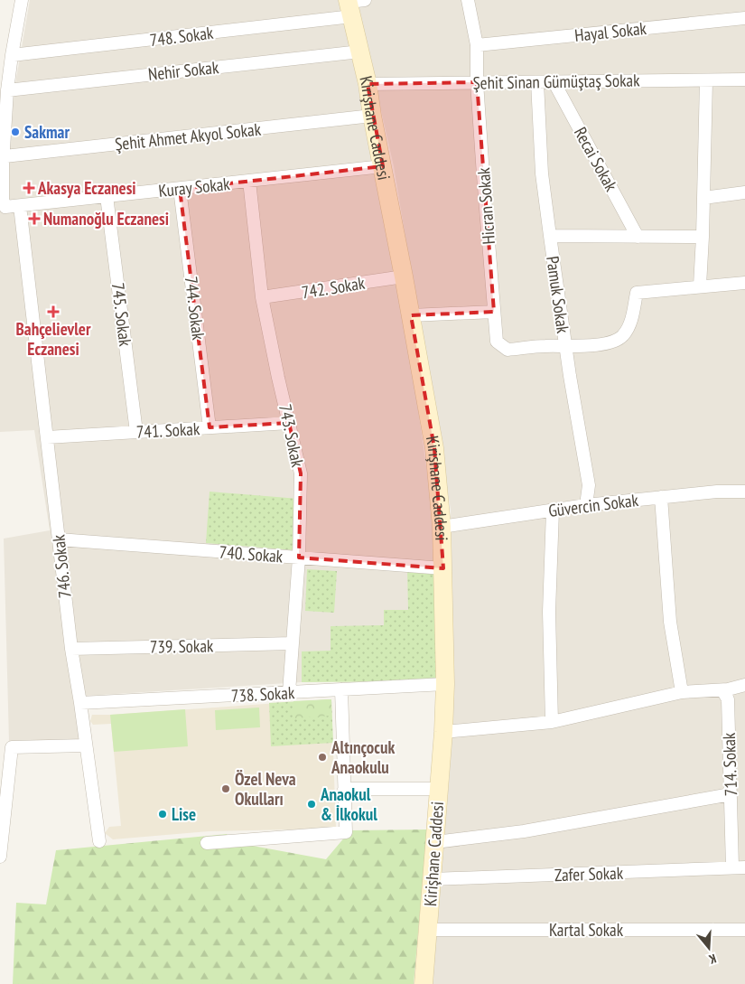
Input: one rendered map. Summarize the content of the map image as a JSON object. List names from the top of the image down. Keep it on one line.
{"streets":{"street":["Hayal Sokak","748. Sokak","Nehir Sokak","Şehit Sinan Gümüştaş Sokak","Kirişhane Caddesi","Şehit Ahmet Akyol Sokak","Recai Sokak","Kuray Sokak","Hicran Sokak","742. Sokak","Pamuk Sokak","744. Sokak","745. Sokak","741. Sokak","743. Sokak","Güvercin Sokak","740. Sokak","746. Sokak","739. Sokak","738. Sokak","714. Sokak","Zafer Sokak","Kartal Sokak"]},"crossings":[["Hayal Sokak","Hicran Sokak"],["748. Sokak","Kirişhane Caddesi"],["Nehir Sokak","Kirişhane Caddesi"],["Şehit Sinan Gümüştaş Sokak","Kirişhane Caddesi"],["Şehit Sinan Gümüştaş Sokak","Recai Sokak"],["Şehit Sinan Gümüştaş Sokak","Hicran Sokak"],["Şehit Sinan Gümüştaş Sokak","Pamuk Sokak"],["Kirişhane Caddesi","Şehit Ahmet Akyol Sokak"],["Kirişhane Caddesi","Kuray Sokak"],["Kirişhane Caddesi","742. Sokak"],["Kirişhane Caddesi","Güvercin Sokak"],["Kirişhane Caddesi","740. Sokak"],["Kirişhane Caddesi","738. Sokak"],["Kirişhane Caddesi","Zafer Sokak"],["Kirişhane Caddesi","Kartal Sokak"],["Şehit Ahmet Akyol Sokak","Kuray Sokak"],["Kuray Sokak","744. Sokak"],["Kuray Sokak","745. Sokak"],["Kuray Sokak","743. Sokak"],["Kuray Sokak","746. Sokak"],["Hicran Sokak","Pamuk Sokak"],["742. Sokak","743. Sokak"],["Pamuk Sokak","Güvercin Sokak"],["744. Sokak","741. Sokak"],["745. Sokak","741. Sokak"],["741. Sokak","743. Sokak"],["741. Sokak","746. Sokak"],["743. Sokak","740. Sokak"],["743. Sokak","739. Sokak"],["743. Sokak","738. Sokak"],["740. Sokak","746. Sokak"],["746. Sokak","739. Sokak"],["746. Sokak","738. Sokak"],["714. Sokak","Zafer Sokak"]],"places":{"other":["Sakmar","Altınçocuk Anaokulu","Özel Neva Okulları","Anaokul & İlkokul","Lise"],"health":["Akasya Eczanesi","Numanoğlu Eczanesi","Bahçelievler Eczanesi"]},"north":"bottom"}
